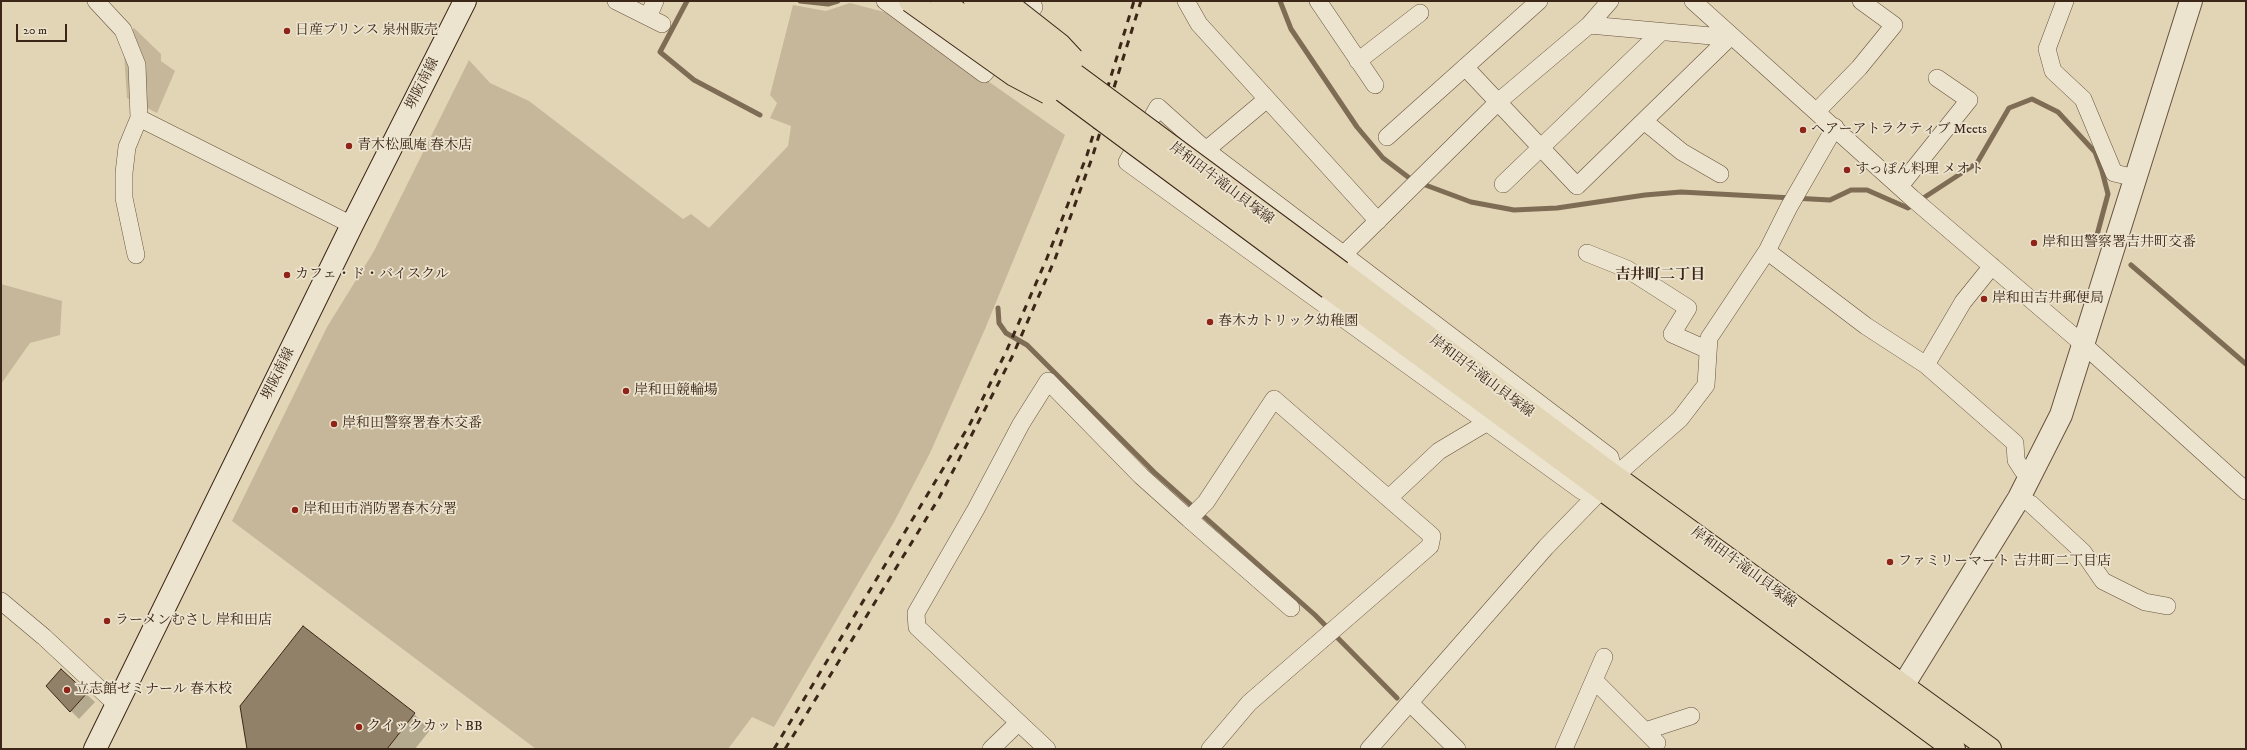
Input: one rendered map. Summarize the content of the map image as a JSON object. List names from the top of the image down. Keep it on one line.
{"streets":{"main road":["堺阪南線","岸和田牛滝山貝塚線"]},"districts":["吉井町二丁目"],"places":["日産プリンス 泉州販売","ヘアーアトラクティブ Meets","青木松風庵 春木店","すっぽん料理 メオト","岸和田警察署吉井町交番","カフェ・ド・バイスクル","岸和田吉井郵便局","春木カトリック幼稚園","岸和田競輪場","岸和田警察署春木交番","岸和田市消防署春木分署","ファミリーマート 吉井町二丁目店","ラーメンむさし 岸和田店","立志館ゼミナール 春木校","クイックカットBB"],"scale_bar":"20 m"}
